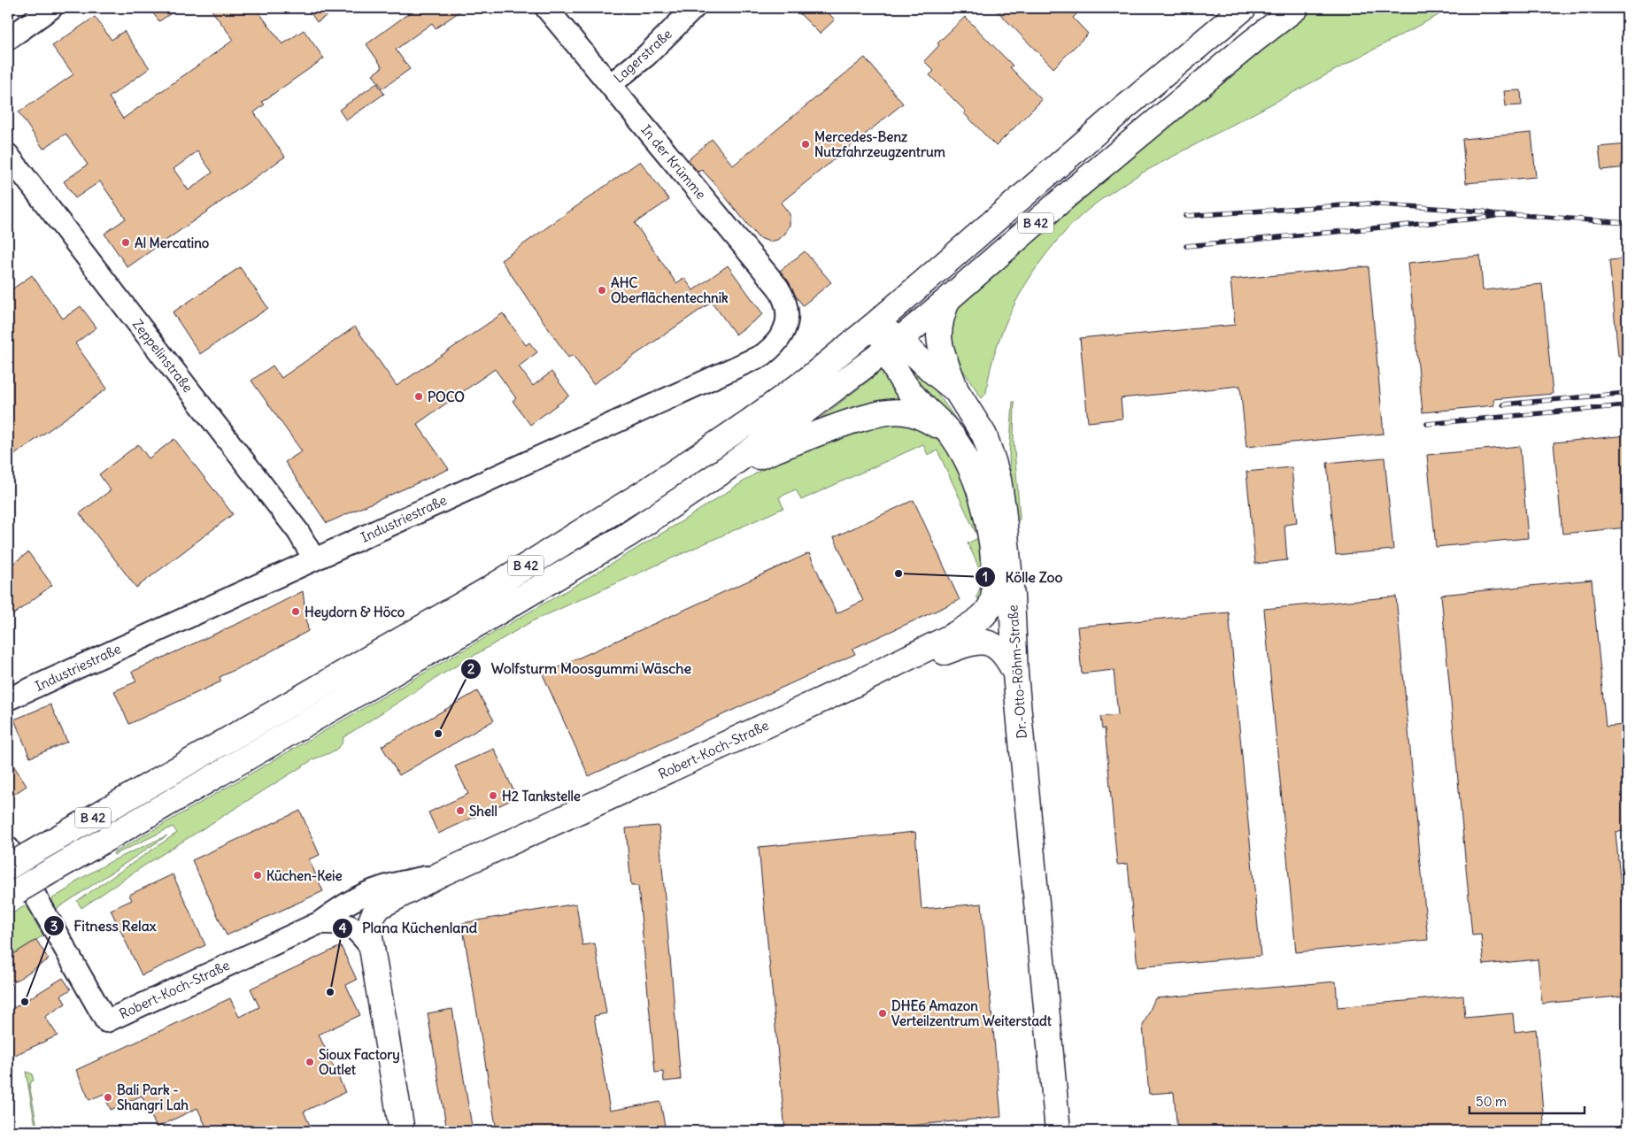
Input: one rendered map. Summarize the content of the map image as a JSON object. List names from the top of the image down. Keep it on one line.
{"streets":{"main road":["B 42","Dr.-Otto-Röhm-Straße","Robert-Koch-Straße"],"street":["Lagerstraße","In der Krümme","Zeppelinstraße","Industriestraße"]},"crossings":[["Lagerstraße","In der Krümme"],["In der Krümme","Industriestraße"],["B 42","Dr.-Otto-Röhm-Straße"],["B 42","Robert-Koch-Straße"],["Zeppelinstraße","Industriestraße"],["Dr.-Otto-Röhm-Straße","Robert-Koch-Straße"]],"places":["Mercedes-Benz Nutzfahrzeugzentrum","Al Mercatino","AHC Oberflächentechnik","POCO","Kölle Zoo","Heydorn & Höco","Wolfsturm Moosgummi Wäsche","H2 Tankstelle","Shell","Küchen-Keie","Plana Küchenland","Fitness Relax","DHE6 Amazon Verteilzentrum Weiterstadt","Sioux Factory Outlet","Bali Park - Shangri Lah"],"scale_bar":"50 m"}
